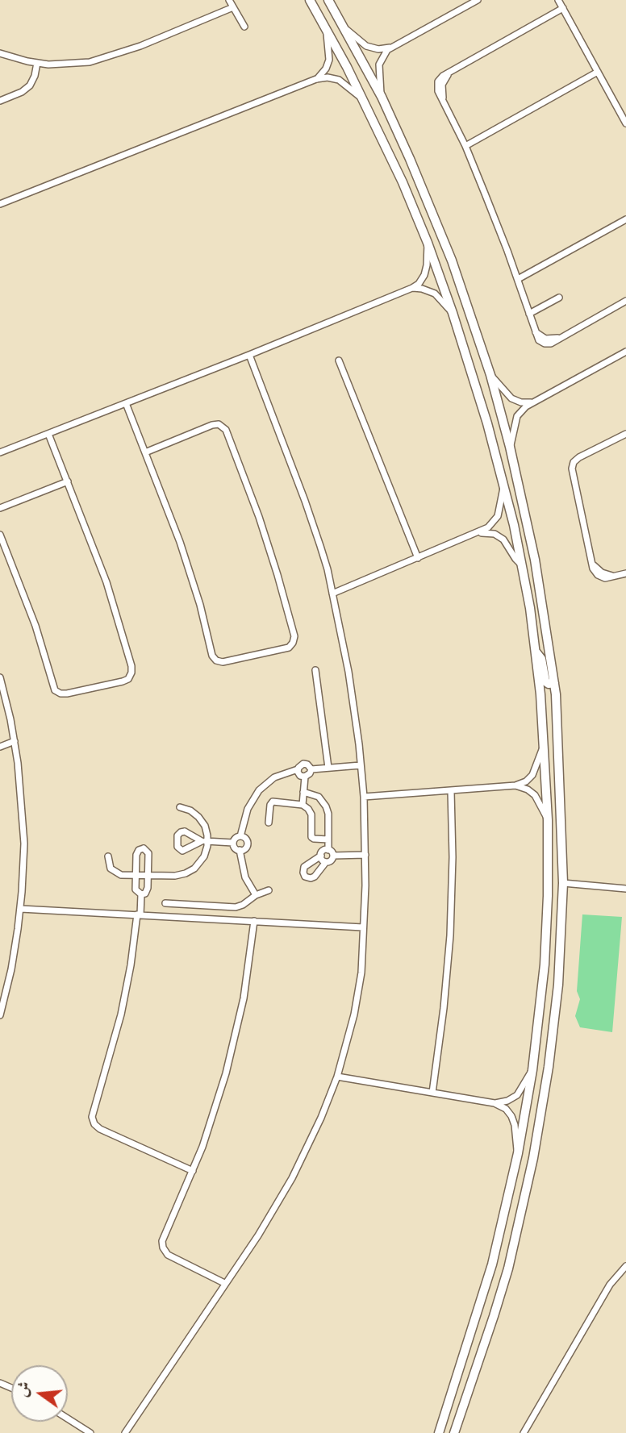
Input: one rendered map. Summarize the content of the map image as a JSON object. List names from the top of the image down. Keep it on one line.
{"north":"left"}
